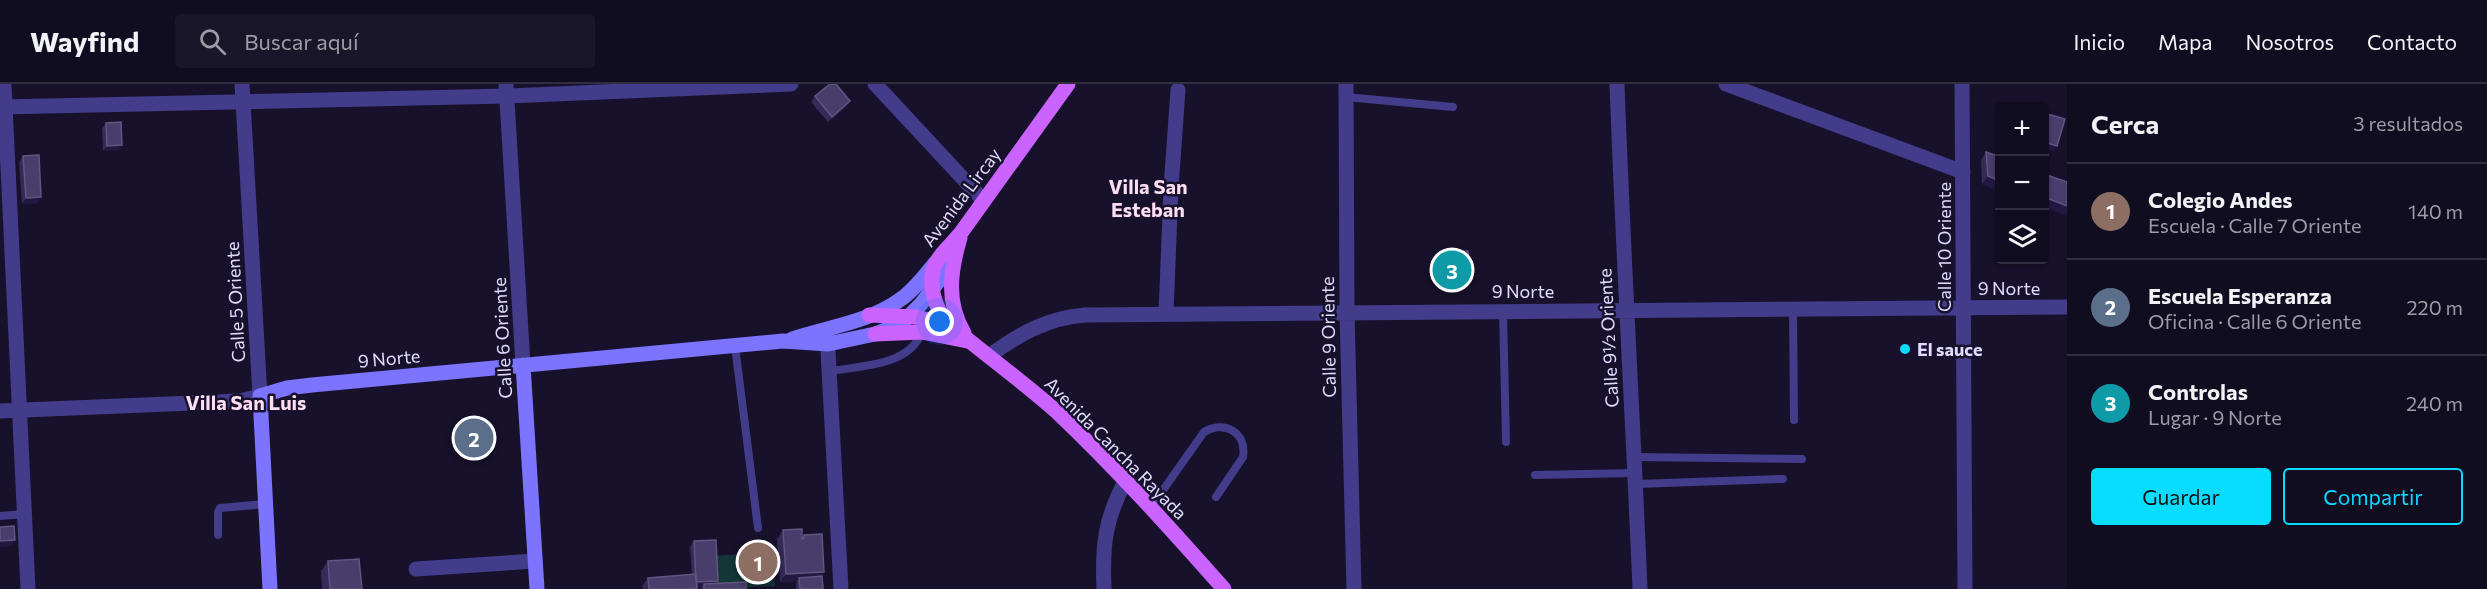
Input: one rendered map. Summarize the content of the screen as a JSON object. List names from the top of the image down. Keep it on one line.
{"streets":{"main road":["Avenida Lircay","9 Norte","Calle 5 Oriente","Calle 6 Oriente","Avenida Cancha Rayada"],"street":["Calle 10 Oriente","Calle 9 Oriente","Calle 9½ Oriente"]},"crossings":[["Avenida Lircay","9 Norte"],["Avenida Lircay","Avenida Cancha Rayada"],["Calle 10 Oriente","9 Norte"],["9 Norte","Calle 5 Oriente"],["9 Norte","Calle 9 Oriente"],["9 Norte","Calle 6 Oriente"],["9 Norte","Calle 9½ Oriente"],["9 Norte","Avenida Cancha Rayada"]],"districts":["Villa San Esteban","Villa San Luis"],"places":["El sauce"],"page":{"header":"Wayfind","search":"Buscar aquí","nav":["Inicio","Mapa","Nosotros","Contacto"],"heading":["Cerca","3 resultados"],"map_buttons":["+","−"],"list":[{"mark":"1","name":"Colegio Andes","note":"Escuela · Calle 7 Oriente","value":"140 m"},{"mark":"2","name":"Escuela Esperanza","note":"Oficina · Calle 6 Oriente","value":"220 m"},{"mark":"3","name":"Controlas","note":"Lugar · 9 Norte","value":"240 m"}],"pins":["3","2","1"],"buttons":["Guardar","Compartir"]}}
